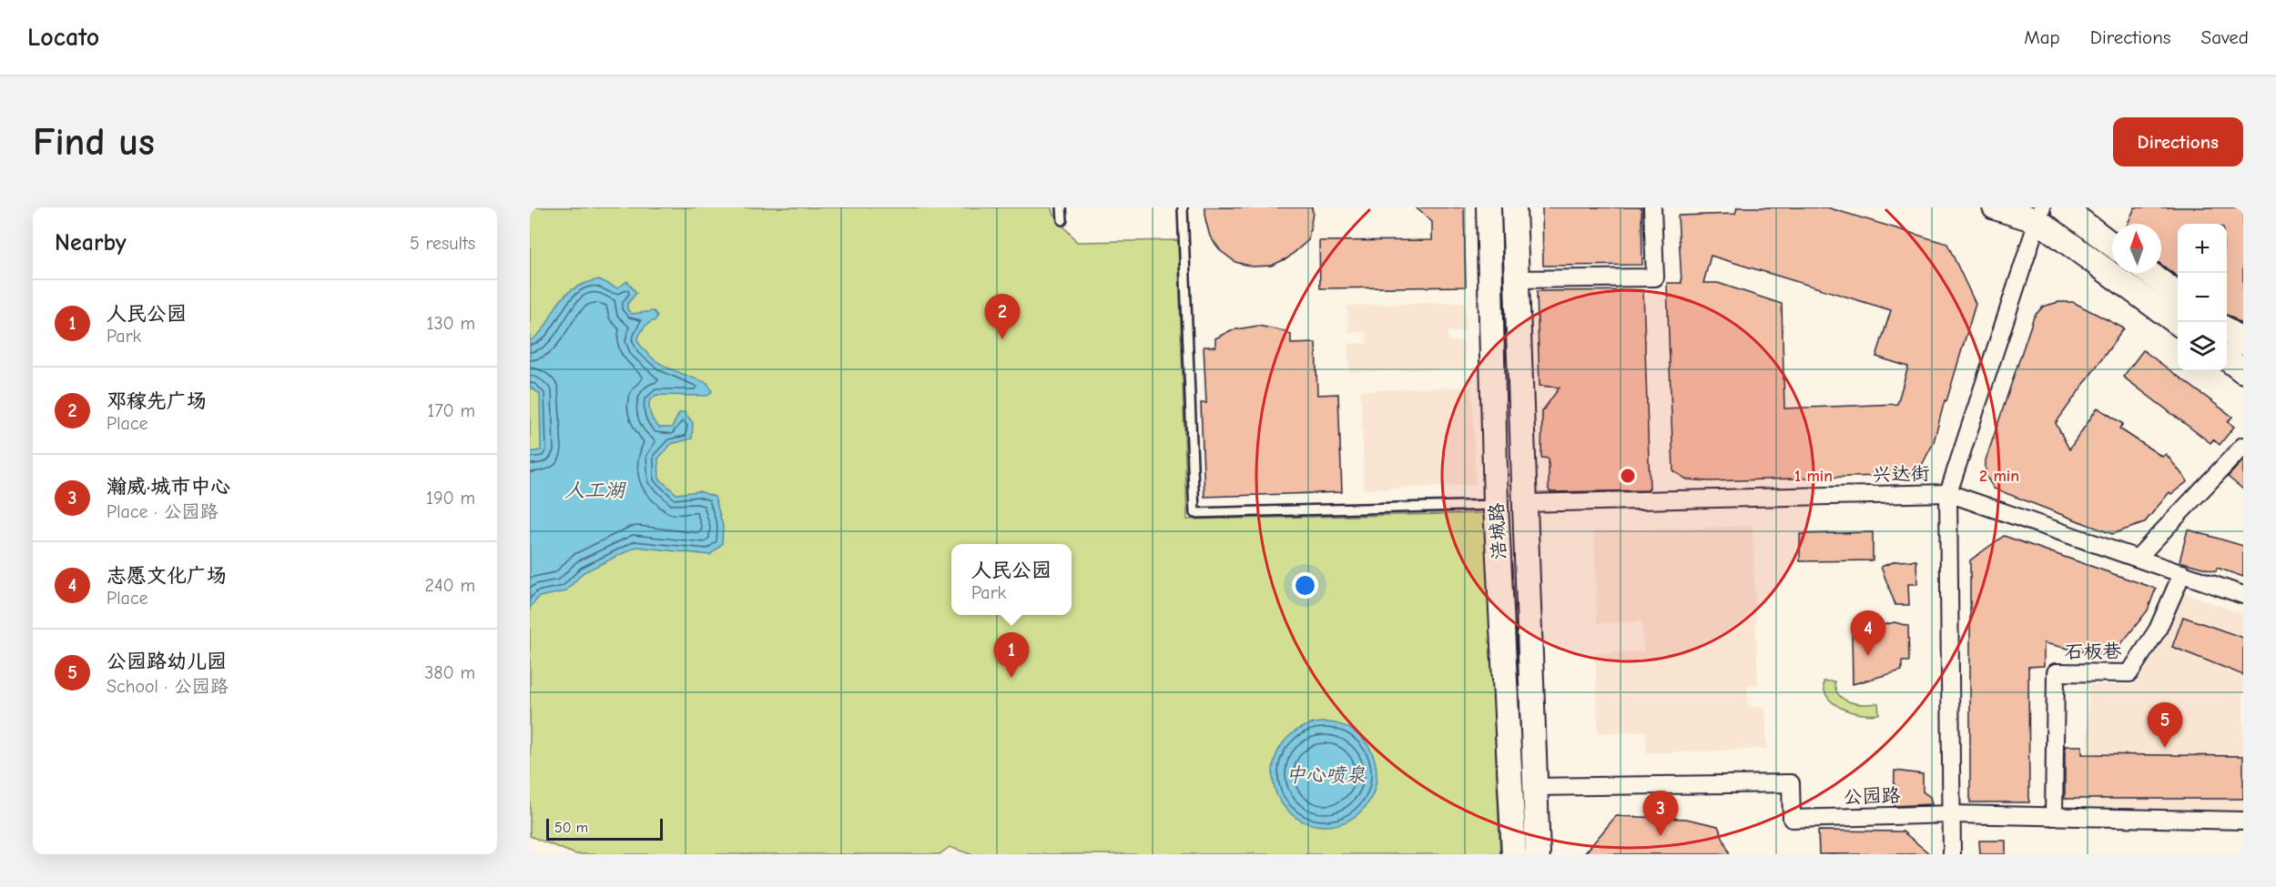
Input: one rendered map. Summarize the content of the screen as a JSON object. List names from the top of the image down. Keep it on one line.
{"streets":{"street":["兴达街","涪城路","石板巷","公园路"]},"crossings":[["兴达街","涪城路"],["兴达街","石板巷"],["涪城路","公园路"],["石板巷","公园路"]],"water":["人工湖","中心喷泉"],"scale_bar":"50 m","north":"top","page":{"header":"Locato","nav":["Map","Directions","Saved"],"buttons":"Directions","title":"Find us","heading":["Nearby","5 results"],"map_buttons":["+","−"],"list":[{"mark":"1","name":"人民公园","note":"Park","value":"130 m"},{"mark":"2","name":"邓稼先广场","note":"Place","value":"170 m"},{"mark":"3","name":"瀚威·城市中心","note":"Place · 公园路","value":"190 m"},{"mark":"4","name":"志愿文化广场","note":"Place","value":"240 m"},{"mark":"5","name":"公园路幼儿园","note":"School · 公园路","value":"380 m"}],"pins":["2","4","1","5","3"],"popup":["人民公园","Park"],"scale":"50 m"},"rings":["1 min","2 min"]}
